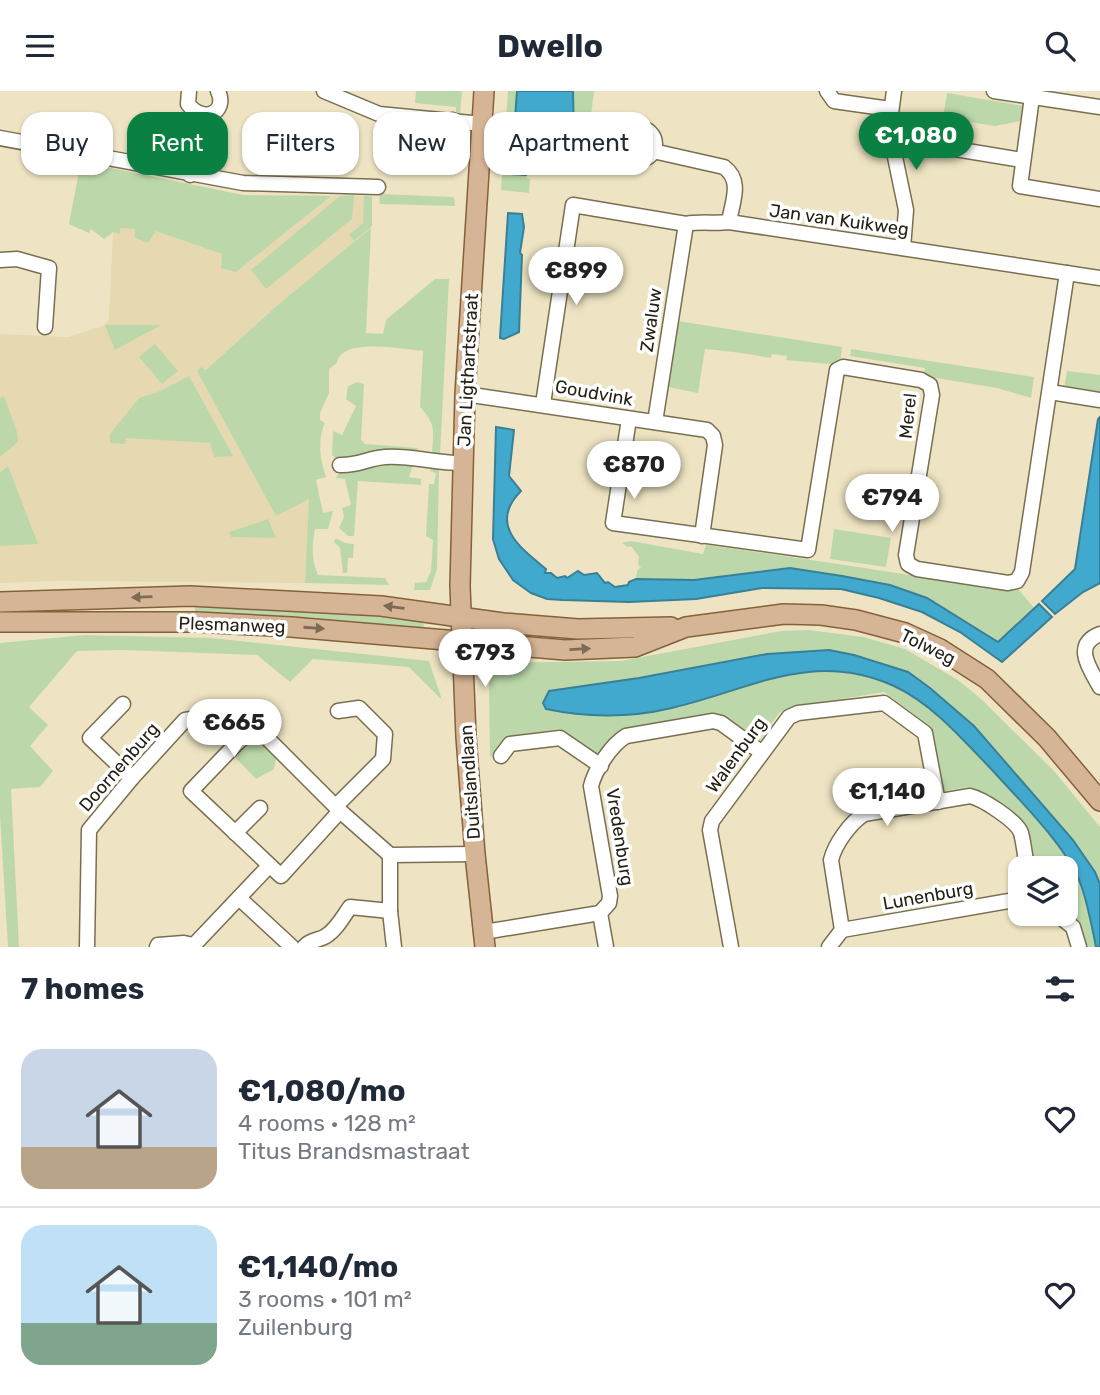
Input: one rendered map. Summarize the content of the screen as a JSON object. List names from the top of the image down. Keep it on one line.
{"streets":{"main road":["Jan Ligthartstraat","Plesmanweg","Tolweg","Duitslandlaan"],"street":["Jan van Kuikweg","Zwaluw","Goudvink","Merel","Walenburg","Doornenburg","Vredenburg","Lunenburg"]},"crossings":[["Jan van Kuikweg","Zwaluw"],["Jan van Kuikweg","Goudvink"],["Jan van Kuikweg","Merel"],["Zwaluw","Goudvink"],["Jan Ligthartstraat","Goudvink"],["Jan Ligthartstraat","Plesmanweg"],["Jan Ligthartstraat","Tolweg"],["Jan Ligthartstraat","Duitslandlaan"],["Goudvink","Merel"],["Plesmanweg","Tolweg"],["Plesmanweg","Duitslandlaan"],["Tolweg","Duitslandlaan"],["Walenburg","Vredenburg"]],"page":{"header":"Dwello","price":["€1,080","€899","€870","€794","€793","€665","€1,140"],"chip":["Buy","Rent","Filters","New","Apartment"],"heading":"7 homes","list":[{"name":"€1,080/mo","note":"4 rooms · 128 m² · Titus Brandsmastraat"},{"name":"€1,140/mo","note":"3 rooms · 101 m² · Zuilenburg"}]}}
